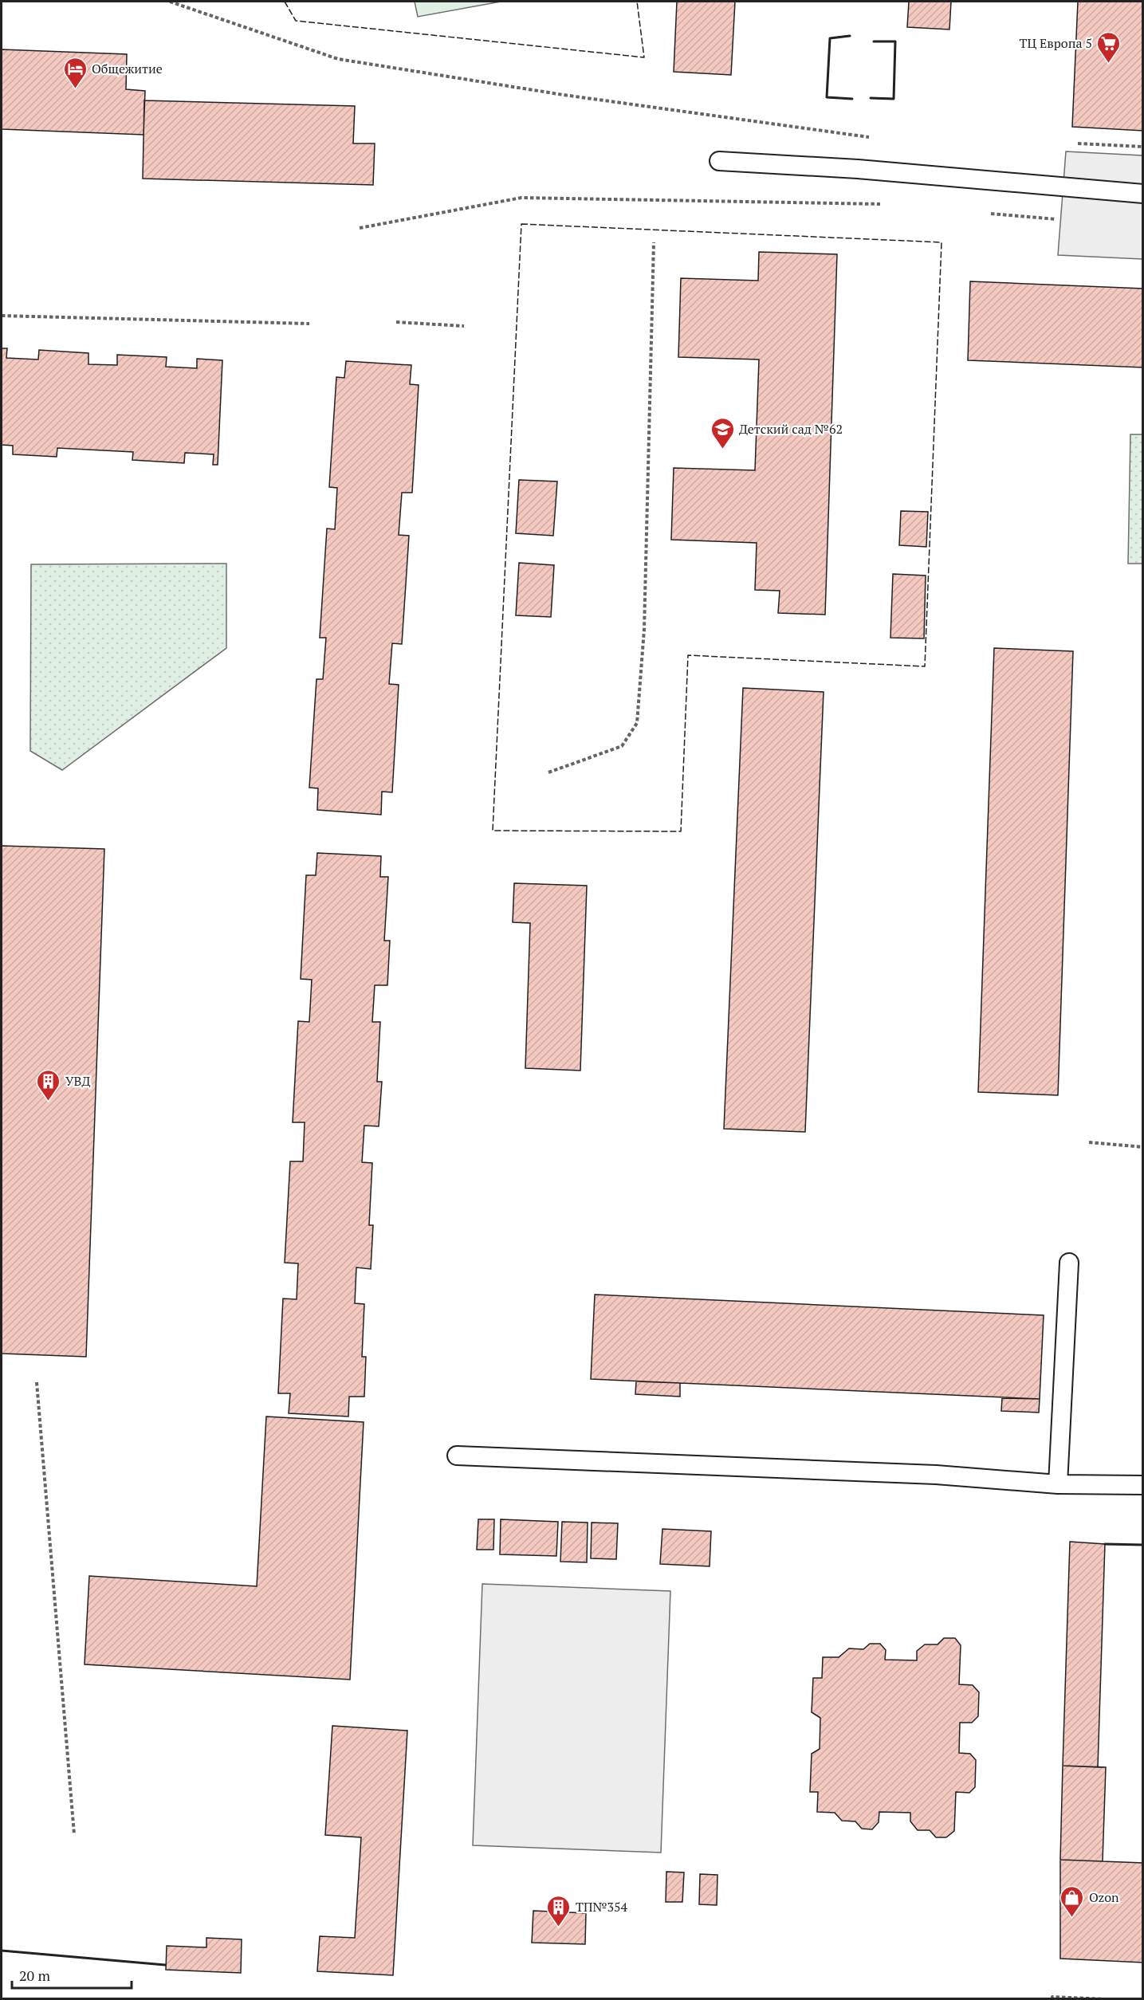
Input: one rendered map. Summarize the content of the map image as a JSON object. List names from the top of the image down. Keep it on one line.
{"places":{"supermarket":["ТЦ Европа 5"],"hotel":["Общежитие"],"school or university":["Детский сад №62"],"building":["УВД","ТП№354"],"shop":["Ozon"]},"scale_bar":"20 m"}
